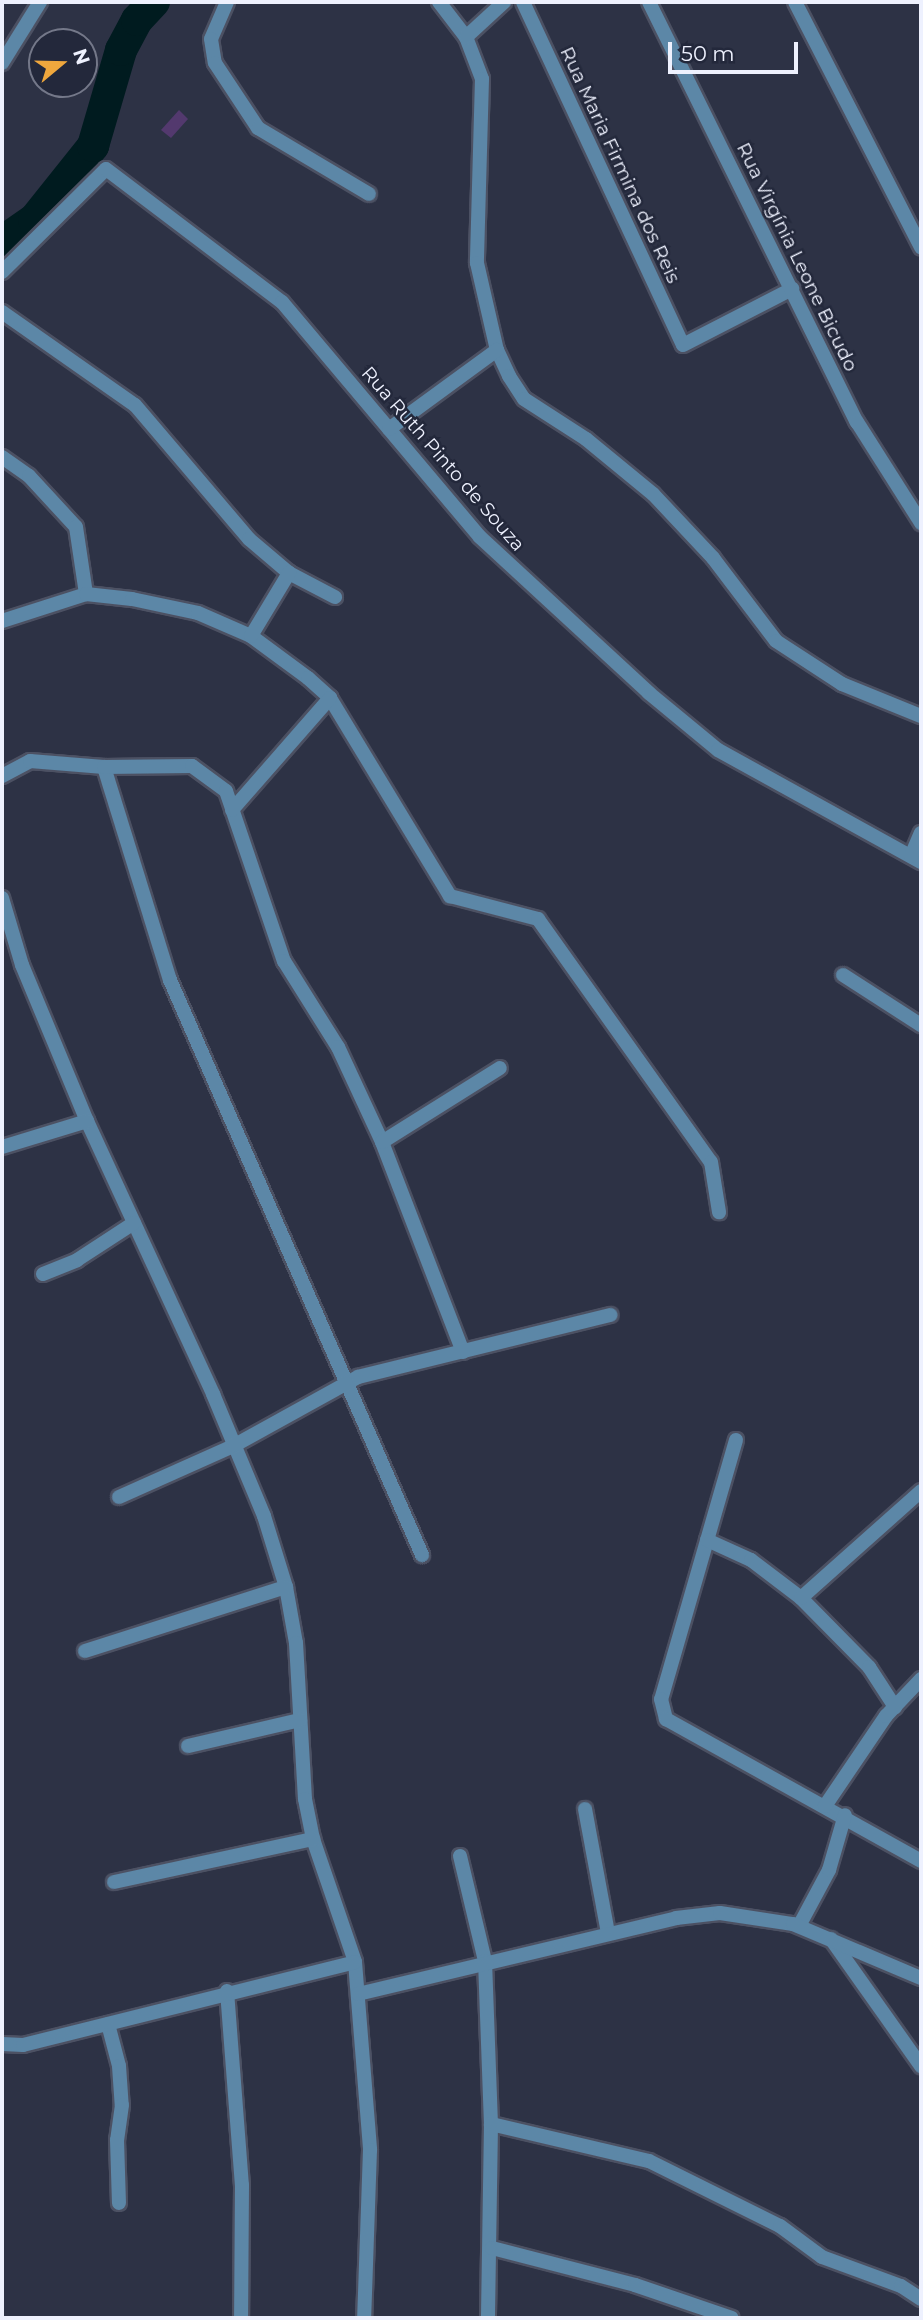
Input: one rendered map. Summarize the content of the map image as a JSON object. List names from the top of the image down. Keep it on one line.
{"streets":{"street":["Rua Maria Firmina dos Reis","Rua Virgínia Leone Bicudo","Rua Ruth Pinto de Souza"]},"crossings":[["Rua Maria Firmina dos Reis","Rua Virgínia Leone Bicudo"]],"scale_bar":"50 m","north":"right"}
